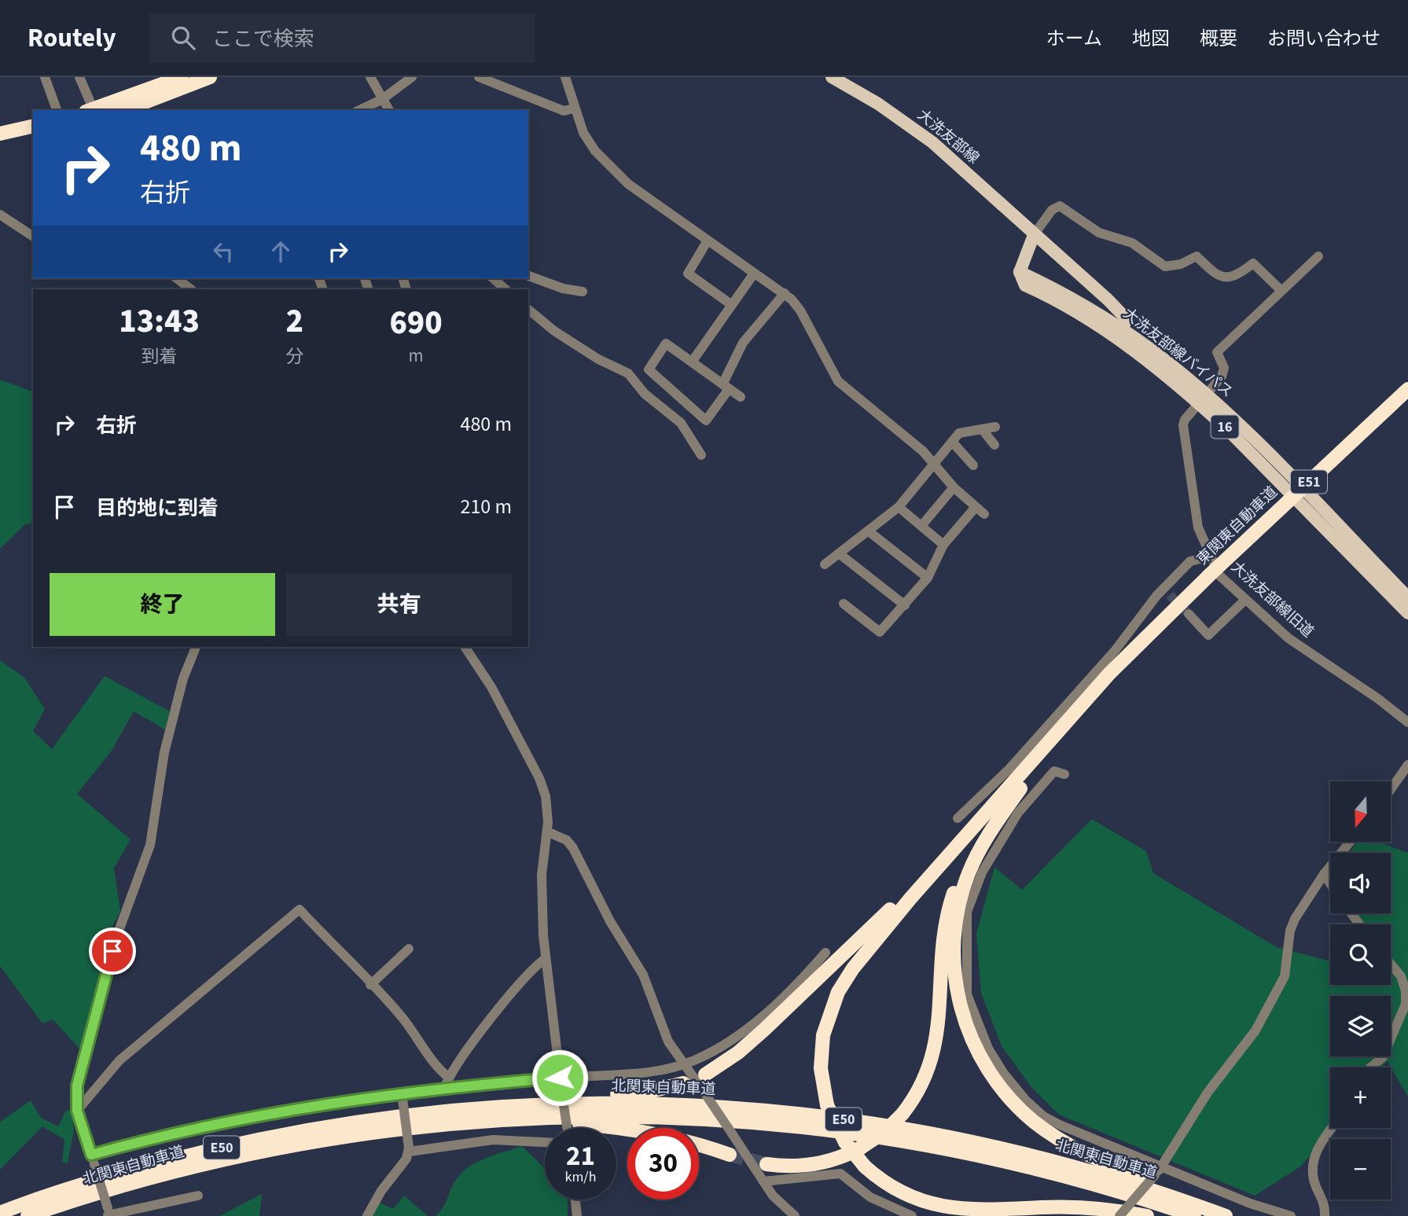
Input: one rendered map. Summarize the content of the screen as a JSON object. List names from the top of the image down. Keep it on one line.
{"streets":{"highway":["E51","東関東自動車道","北関東自動車道","E50"],"main road":["大洗友部線","大洗友部線バイパス","16"],"street":["大洗友部線旧道"]},"crossings":[["大洗友部線","大洗友部線バイパス"],["大洗友部線バイパス","大洗友部線旧道"]],"north":"bottom","page":{"header":"Routely","search":"ここで検索","nav":["ホーム","地図","概要","お問い合わせ"],"turn":["480 m","右折"],"eta":["13:43","到着","2","分","690","m"],"list":[{"name":"右折","value":"480 m"},{"name":"目的地に到着","value":"210 m"}],"buttons":["終了","共有"],"map_buttons":["+","−"],"speed":"21 km/h","limit":"30"}}
